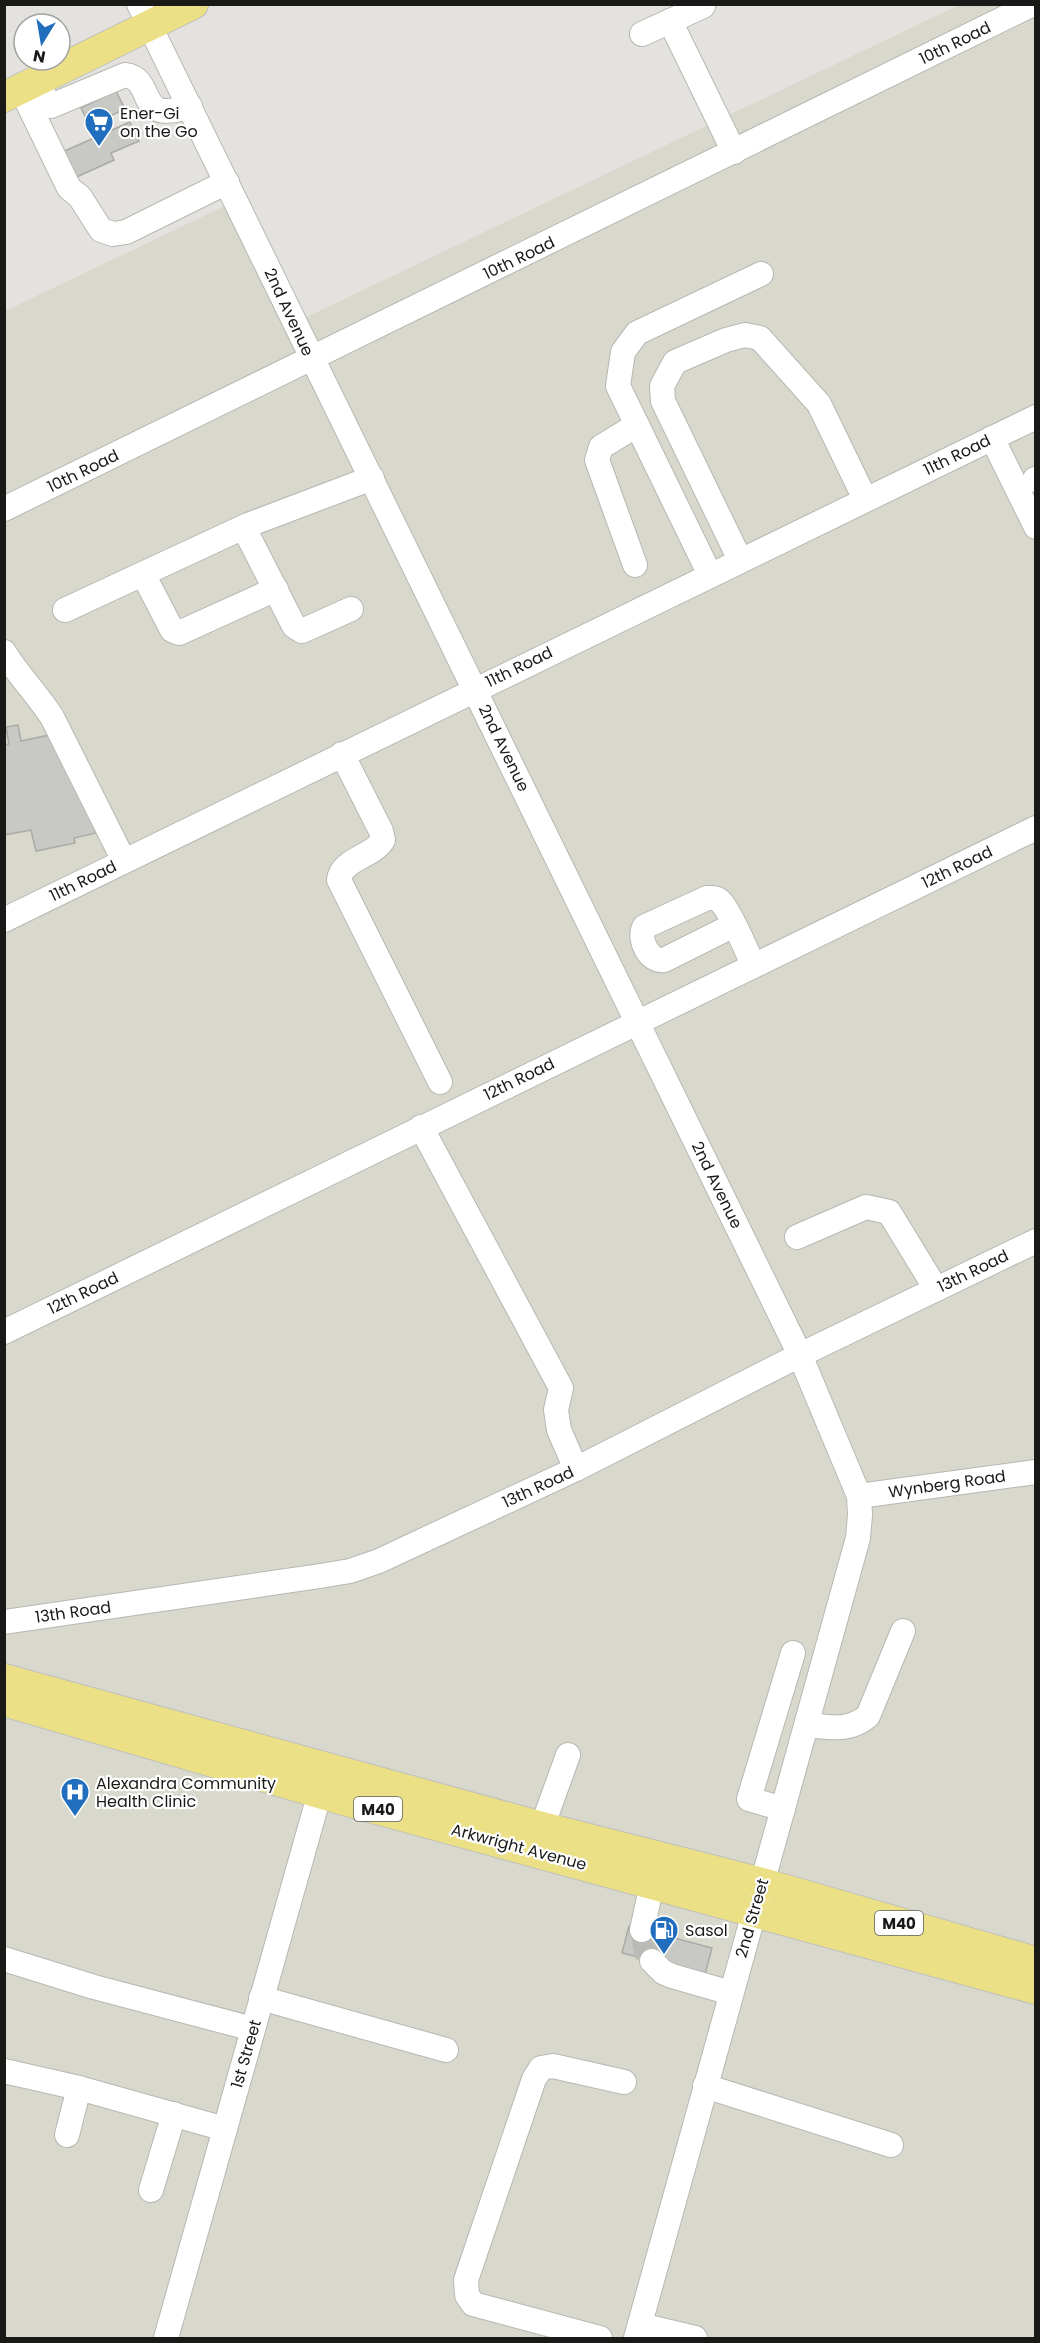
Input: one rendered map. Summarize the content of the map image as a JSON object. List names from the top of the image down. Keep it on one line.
{"streets":{"main road":["M40","Arkwright Avenue"],"street":["10th Road","2nd Avenue","11th Road","12th Road","13th Road","Wynberg Road","2nd Street","1st Street"]},"crossings":[["10th Road","2nd Avenue"],["2nd Avenue","11th Road"],["2nd Avenue","12th Road"],["2nd Avenue","13th Road"],["2nd Avenue","Wynberg Road"],["2nd Avenue","2nd Street"],["Wynberg Road","2nd Street"],["Arkwright Avenue","2nd Street"],["Arkwright Avenue","1st Street"]],"places":{"supermarket":["Ener-Gi on the Go"],"hospital":["Alexandra Community Health Clinic"],"fuel station":["Sasol"]},"north":"bottom"}
